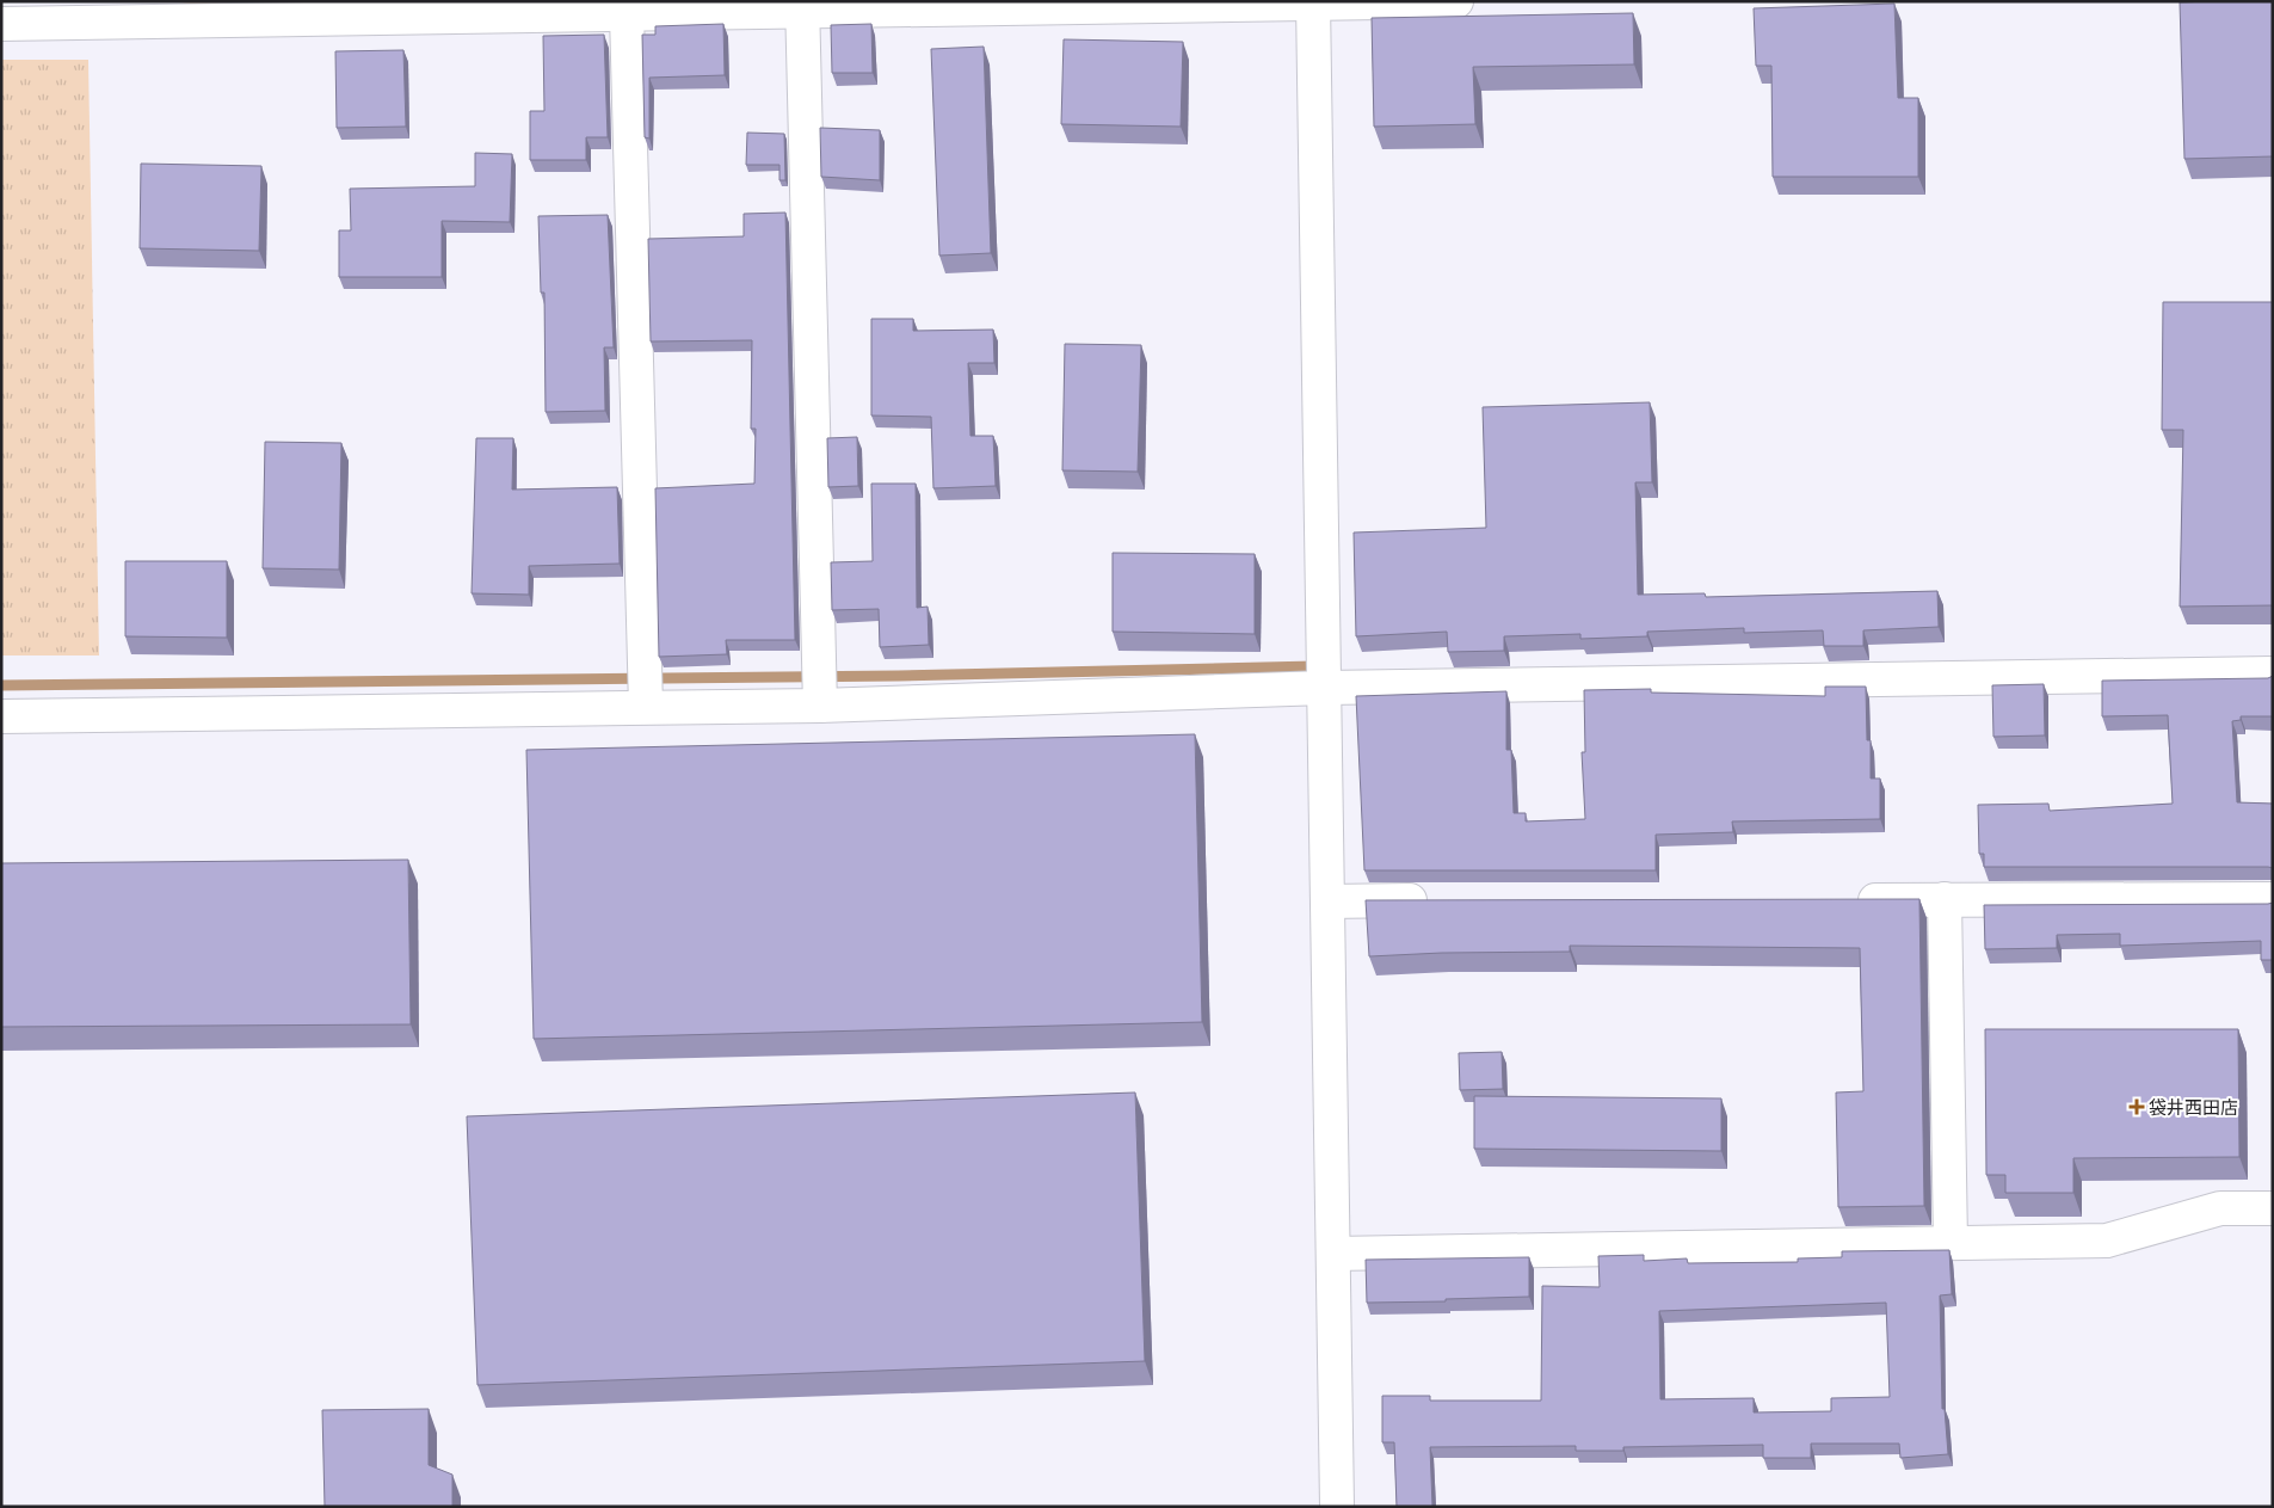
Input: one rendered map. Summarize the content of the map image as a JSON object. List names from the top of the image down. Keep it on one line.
{"places":{"health":["袋井西田店"]}}
